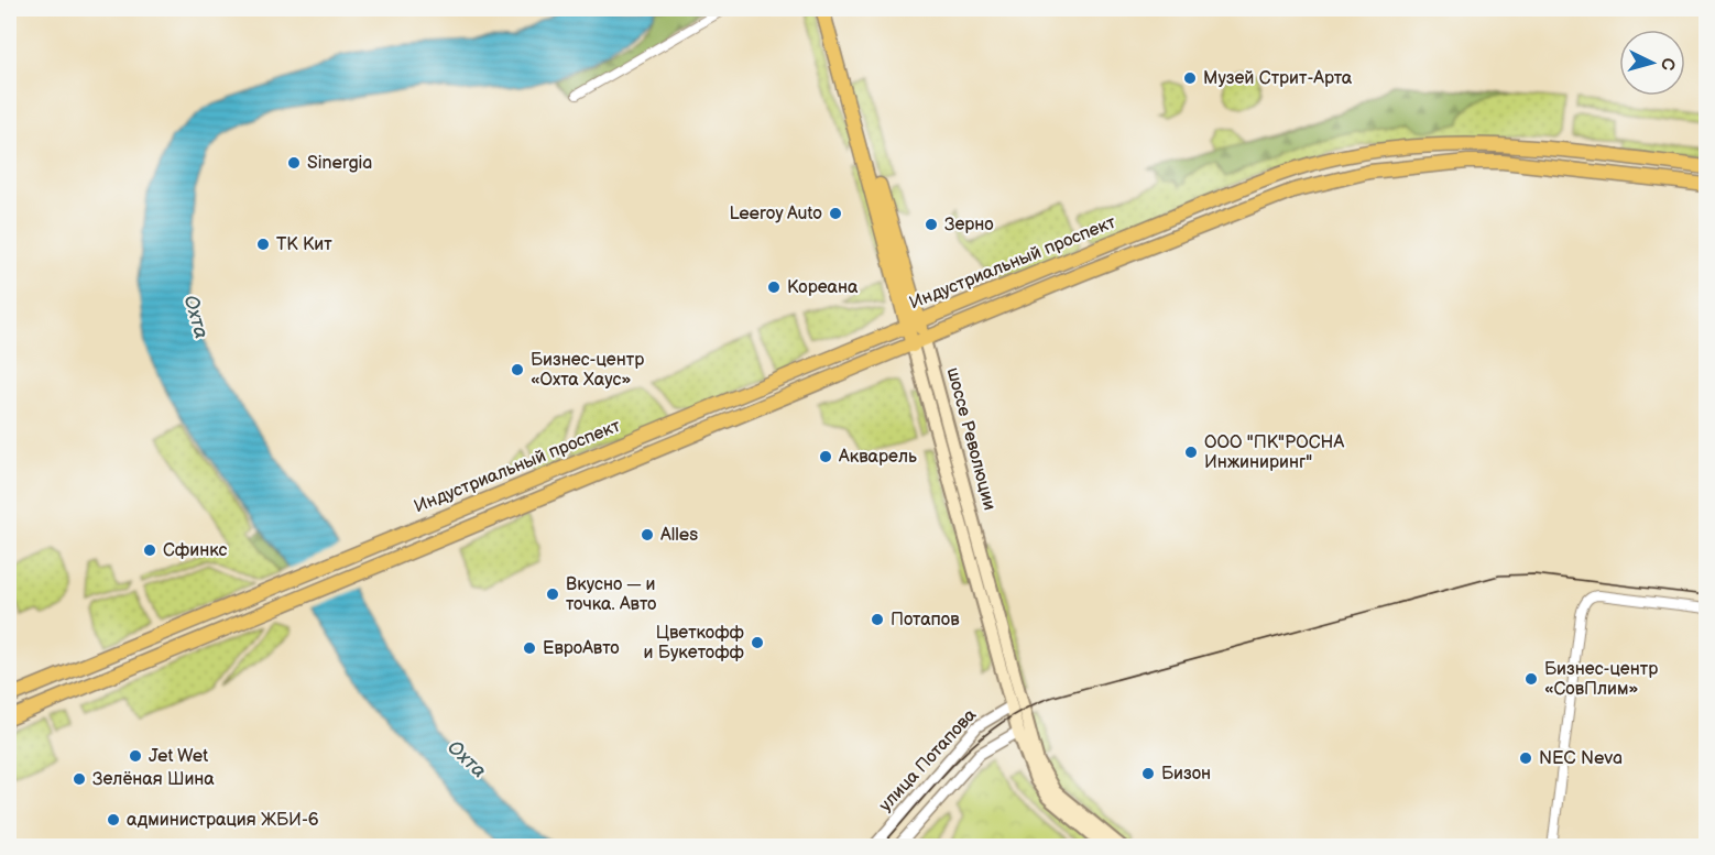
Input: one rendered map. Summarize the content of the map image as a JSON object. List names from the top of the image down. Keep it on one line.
{"streets":{"main road":["Индустриальный проспект","шоссе Революции"],"street":["улица Потапова"]},"crossings":[["Индустриальный проспект","шоссе Революции"],["шоссе Революции","улица Потапова"]],"water":["Охта"],"places":["Музей Стрит-Арта","Sinergia","Leeroy Auto","Зерно","ТК Кит","Кореана","Бизнес-центр «Охта Хаус»","ООО \"ПК\"РОСНА Инжиниринг\"","Акварель","Alles","Сфинкс","Вкусно — и точка. Авто","Потапов","Цветкофф и Букетофф","ЕвроАвто","Бизнес-центр «СовПлим»","Jet Wet","NEC Neva","Бизон","Зелёная Шина","администрация ЖБИ-6"],"north":"right"}
